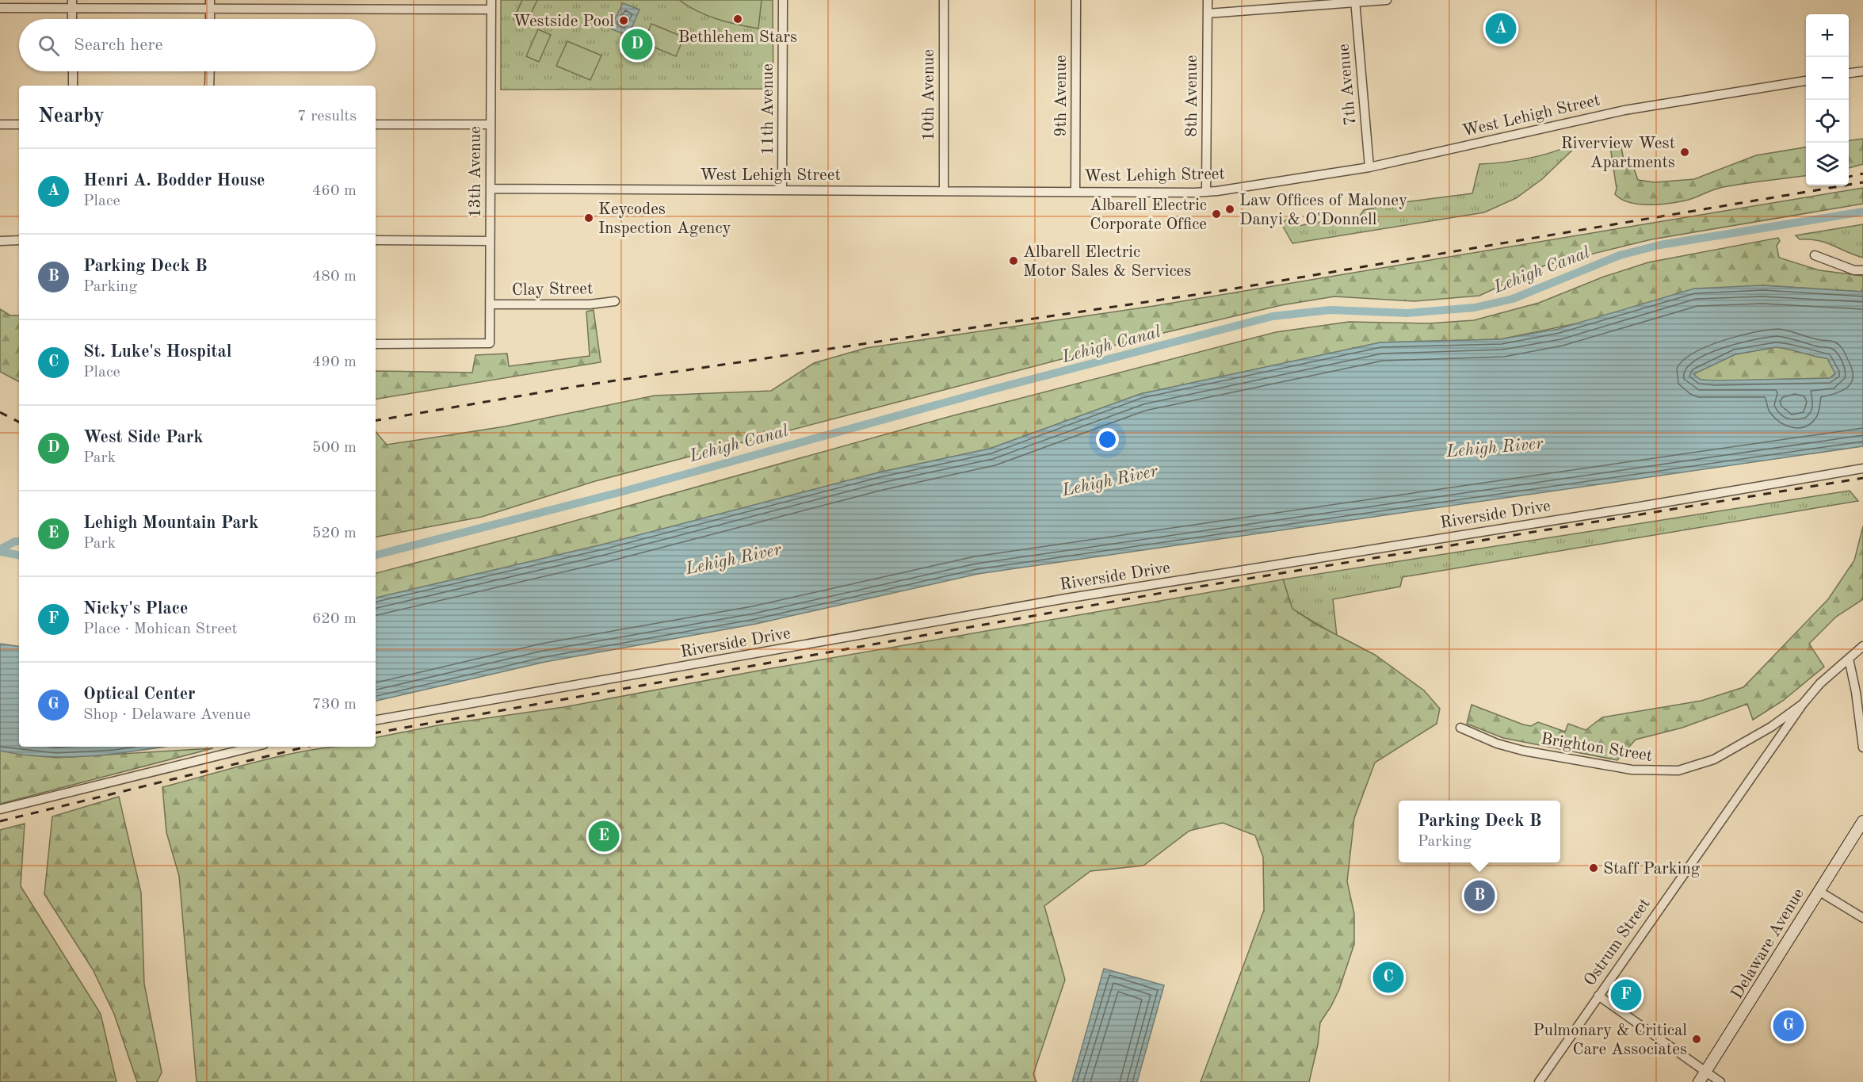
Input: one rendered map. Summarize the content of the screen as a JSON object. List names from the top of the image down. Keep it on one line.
{"streets":{"main road":["Delaware Avenue"],"street":["7th Avenue","10th Avenue","9th Avenue","8th Avenue","11th Avenue","West Lehigh Street","13th Avenue","Clay Street","Riverside Drive","Brighton Street","Ostrum Street"]},"crossings":[["7th Avenue","West Lehigh Street"],["10th Avenue","West Lehigh Street"],["9th Avenue","West Lehigh Street"],["8th Avenue","West Lehigh Street"],["11th Avenue","West Lehigh Street"],["West Lehigh Street","13th Avenue"],["13th Avenue","Clay Street"],["Brighton Street","Ostrum Street"]],"water":["Lehigh Canal","Lehigh River"],"places":["Bethlehem Stars","Westside Pool","Riverview West Apartments","Law Offices of Maloney Danyi & O'Donnell","Albarell Electric Corporate Office","Keycodes Inspection Agency","Albarell Electric Motor Sales & Services","Staff Parking","Pulmonary & Critical Care Associates"],"page":{"pins":["A","D","E","B","C","F","G"],"map_buttons":["+","−"],"search":"Search here","heading":["Nearby","7 results"],"list":[{"mark":"A","name":"Henri A. Bodder House","note":"Place","value":"460 m"},{"mark":"B","name":"Parking Deck B","note":"Parking","value":"480 m"},{"mark":"C","name":"St. Luke's Hospital","note":"Place","value":"490 m"},{"mark":"D","name":"West Side Park","note":"Park","value":"500 m"},{"mark":"E","name":"Lehigh Mountain Park","note":"Park","value":"520 m"},{"mark":"F","name":"Nicky's Place","note":"Place · Mohican Street","value":"620 m"},{"mark":"G","name":"Optical Center","note":"Shop · Delaware Avenue","value":"730 m"}],"popup":["Parking Deck B","Parking"]}}
